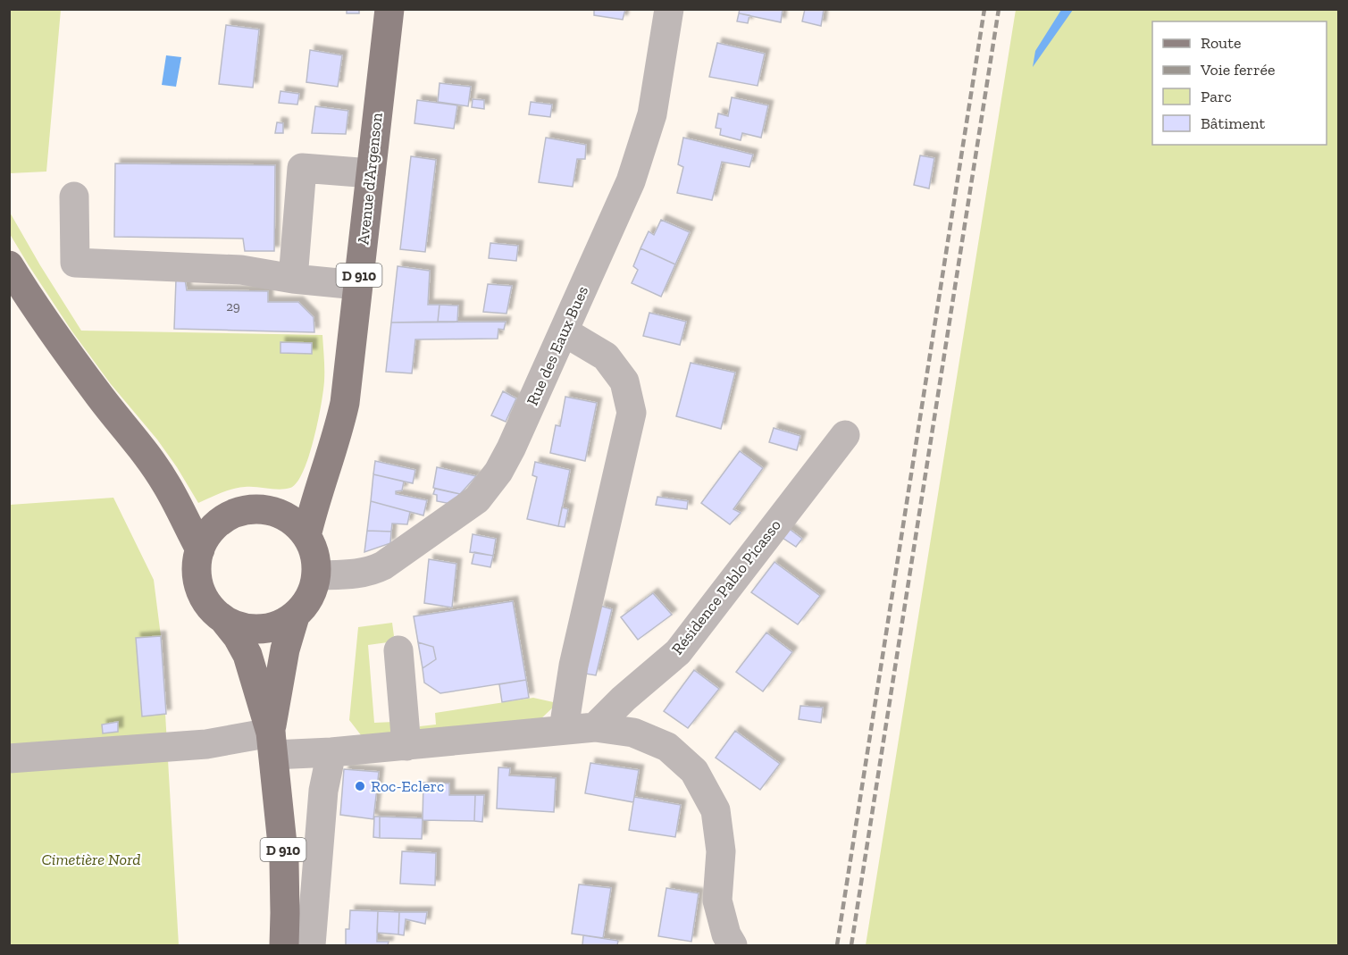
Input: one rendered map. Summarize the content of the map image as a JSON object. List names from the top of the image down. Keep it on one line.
{"streets":{"main road":["Avenue d'Argenson","D 910"],"street":["Rue des Eaux Bues","Résidence Pablo Picasso"]},"crossings":[["Avenue d'Argenson","D 910"],["Avenue d'Argenson","Rue des Eaux Bues"],["D 910","Rue des Eaux Bues"]],"parks":["Cimetière Nord"],"places":["Roc-Eclerc"],"house_numbers":["29"],"legend":["Route","Voie ferrée","Parc","Bâtiment"]}
